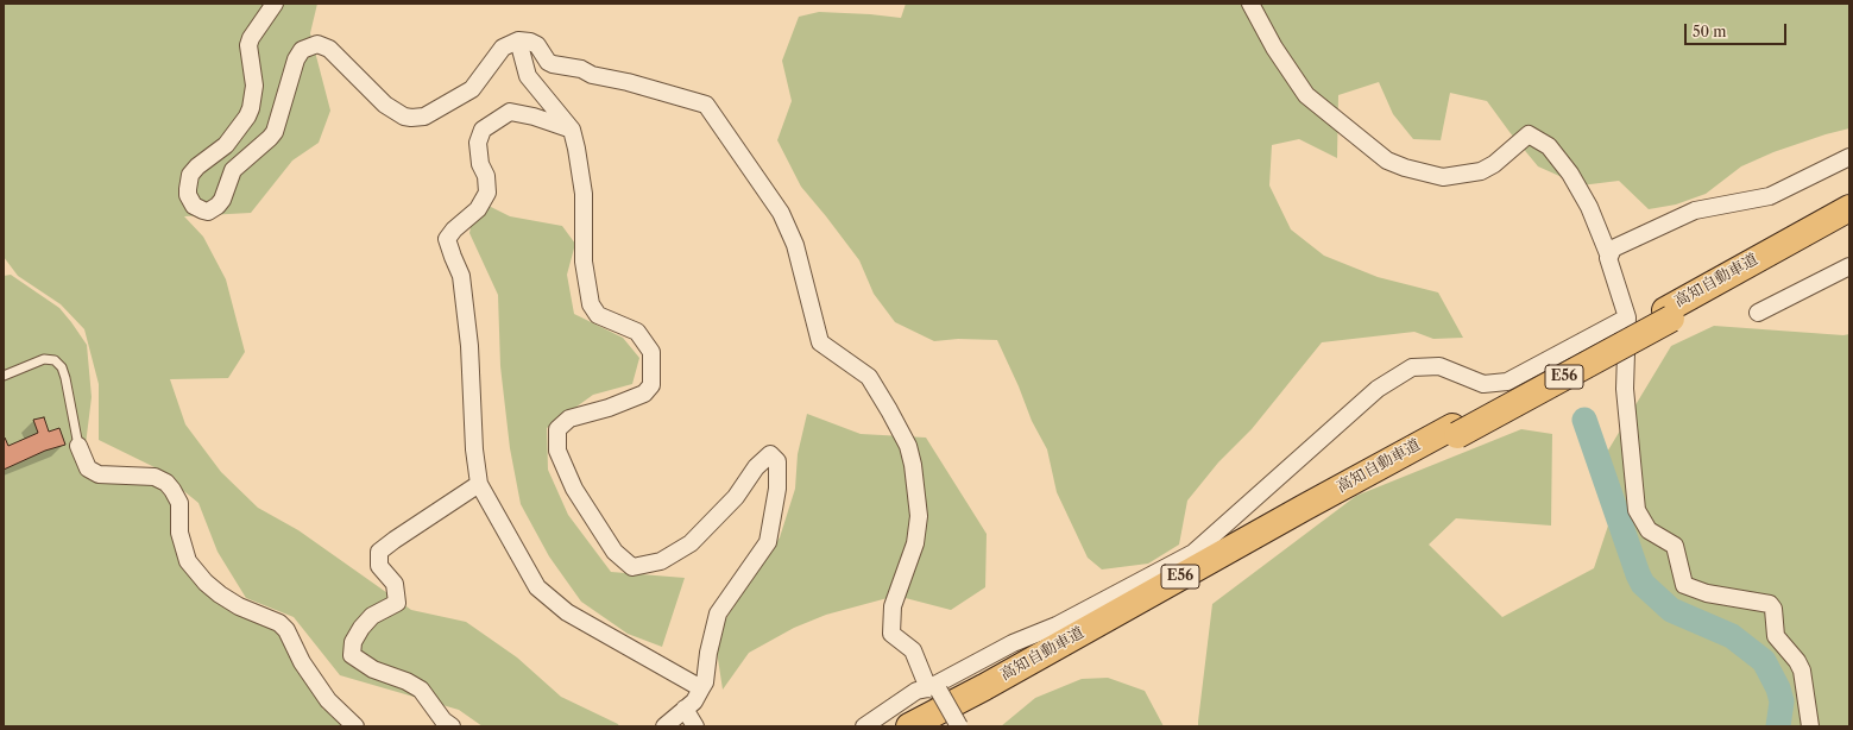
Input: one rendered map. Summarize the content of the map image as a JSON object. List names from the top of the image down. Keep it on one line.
{"streets":{"highway":["高知自動車道","E56"]},"scale_bar":"50 m"}
